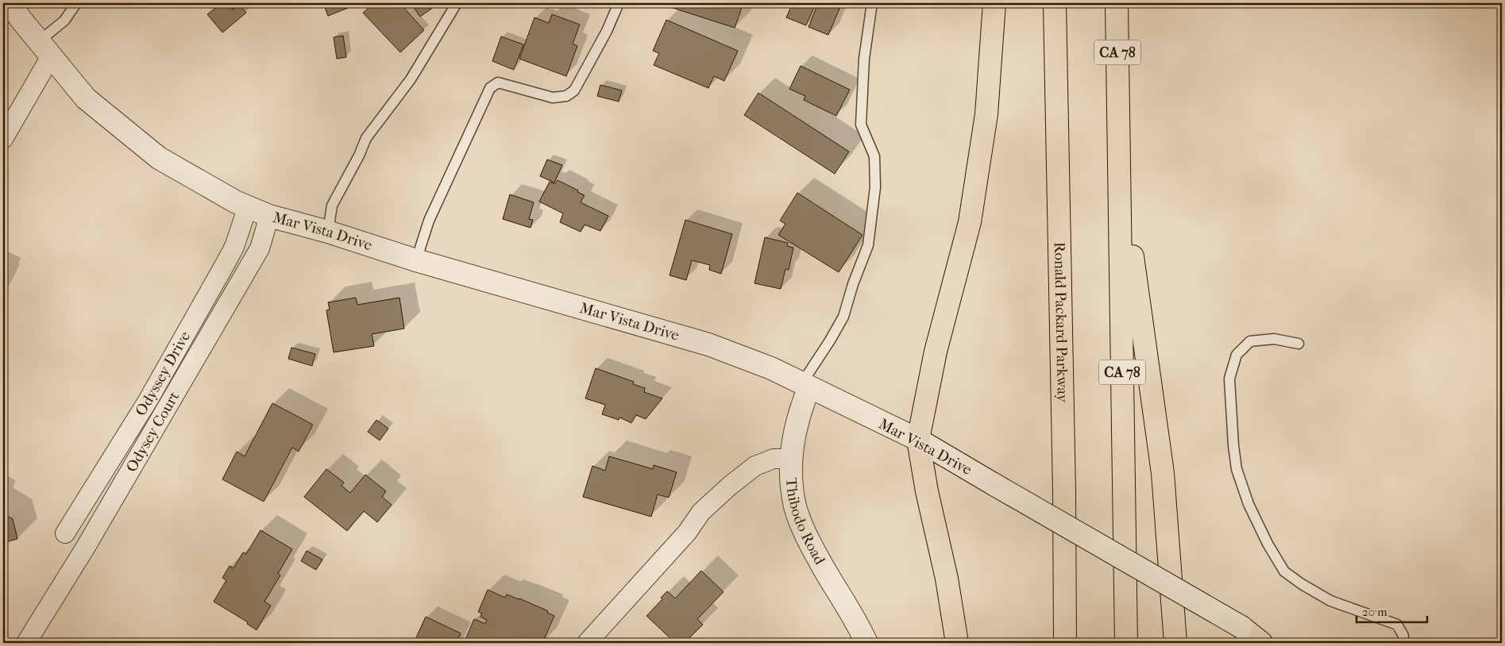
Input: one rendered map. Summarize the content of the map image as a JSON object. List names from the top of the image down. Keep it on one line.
{"streets":{"highway":["CA 78","Ronald Packard Parkway"],"street":["Mar Vista Drive","Odyssey Drive","Odysey Court","Thibodo Road"]},"crossings":[["Mar Vista Drive","Odyssey Drive"],["Mar Vista Drive","Odysey Court"],["Mar Vista Drive","Thibodo Road"]],"scale_bar":"20 m"}
